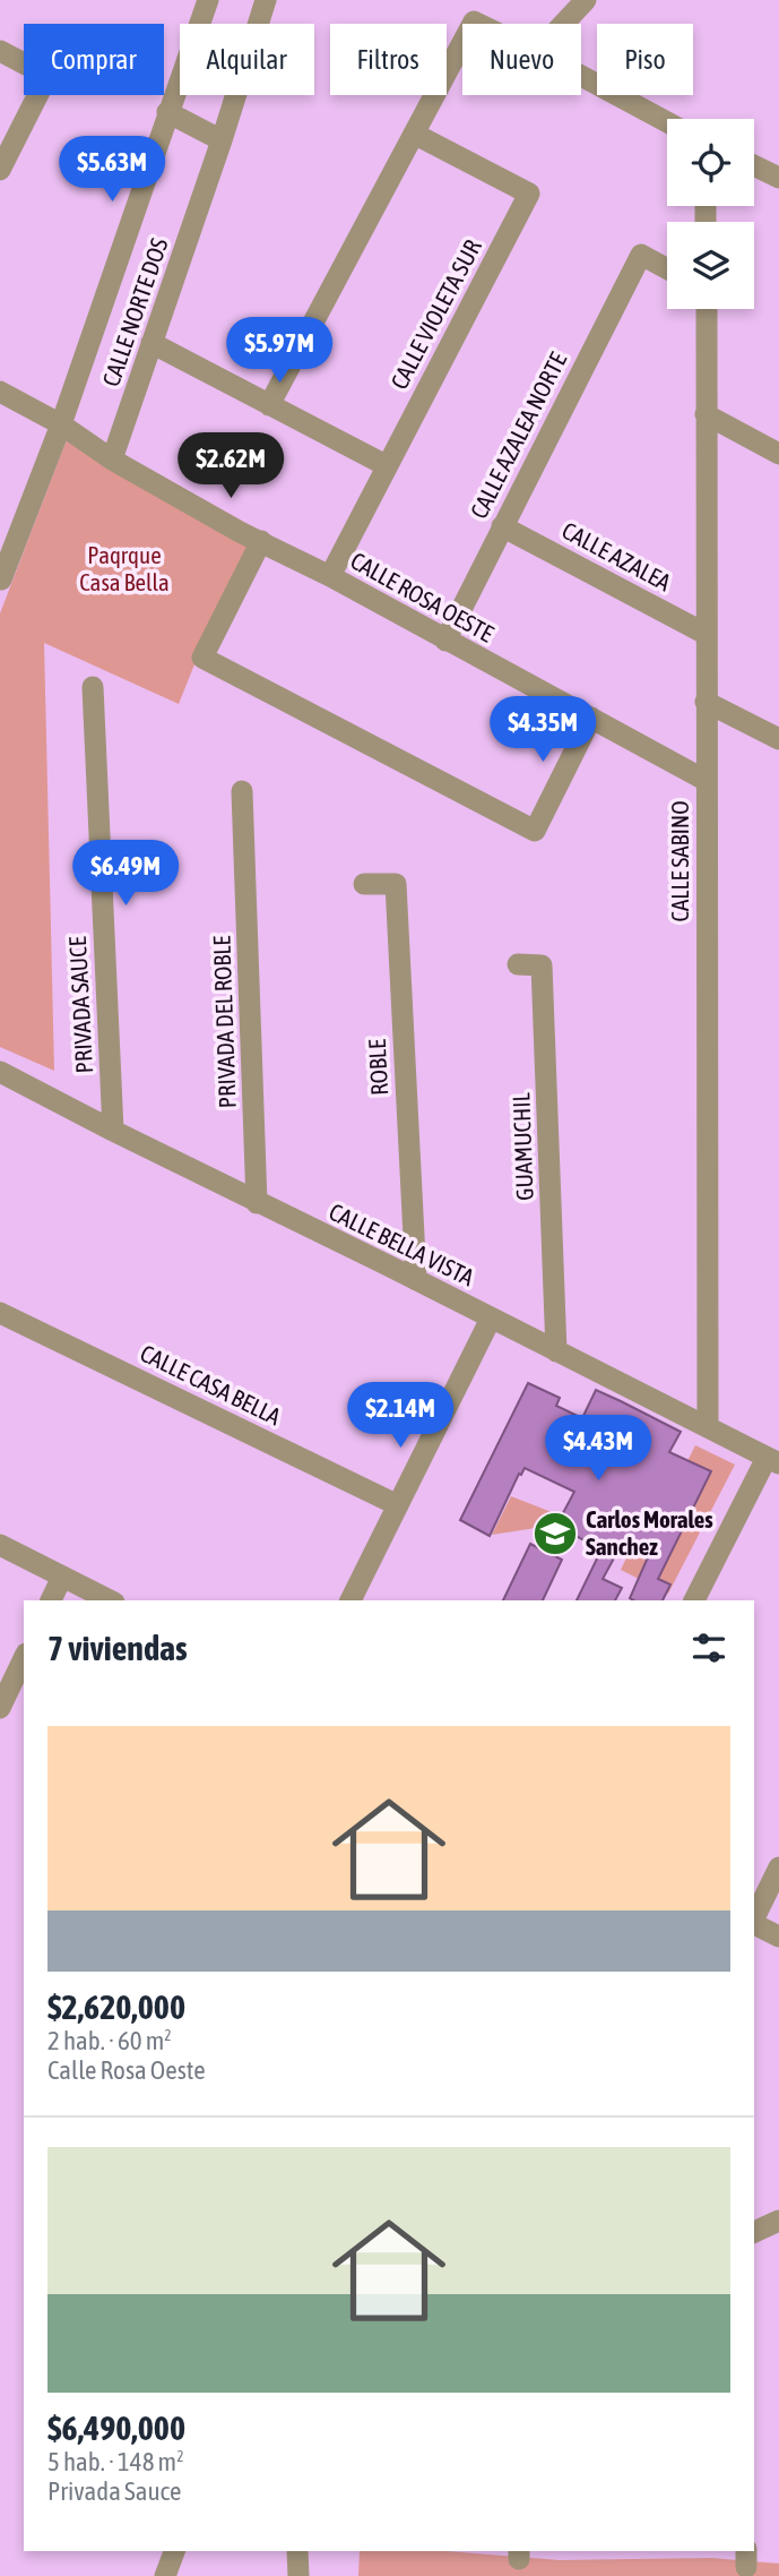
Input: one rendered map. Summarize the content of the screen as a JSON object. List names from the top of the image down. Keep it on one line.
{"streets":{"street":["CALLE NORTE DOS","CALLE VIOLETA SUR","CALLE AZALEA NORTE","CALLE AZALEA","CALLE ROSA OESTE","CALLE SABINO","PRIVADA SAUCE","PRIVADA DEL ROBLE","ROBLE","GUAMUCHIL","CALLE BELLA VISTA","CALLE CASA BELLA"]},"crossings":[["CALLE NORTE DOS","CALLE ROSA OESTE"],["CALLE VIOLETA SUR","CALLE ROSA OESTE"],["CALLE AZALEA NORTE","CALLE AZALEA"],["CALLE AZALEA NORTE","CALLE ROSA OESTE"],["CALLE AZALEA","CALLE SABINO"],["CALLE ROSA OESTE","CALLE SABINO"],["CALLE SABINO","CALLE BELLA VISTA"],["PRIVADA SAUCE","CALLE BELLA VISTA"],["PRIVADA DEL ROBLE","CALLE BELLA VISTA"],["ROBLE","CALLE BELLA VISTA"],["GUAMUCHIL","CALLE BELLA VISTA"]],"parks":["Paqrque Casa Bella"],"places":{"school or university":["Carlos Morales Sanchez"]},"page":{"chip":["Comprar","Alquilar","Filtros","Nuevo","Piso"],"price":["$5.63M","$5.97M","$2.62M","$4.35M","$6.49M","$2.14M","$4.43M"],"heading":"7 viviendas","list":[{"name":"$2,620,000","note":"2 hab. · 60 m² · Calle Rosa Oeste"},{"name":"$6,490,000","note":"5 hab. · 148 m² · Privada Sauce"}]}}
